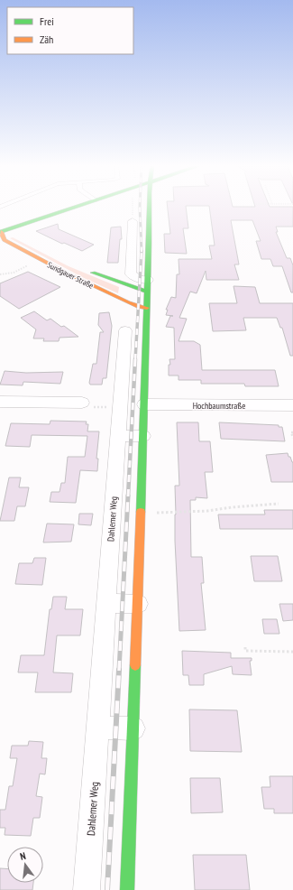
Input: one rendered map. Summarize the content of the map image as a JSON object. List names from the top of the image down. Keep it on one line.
{"streets":{"main road":["Sundgauer Straße"],"street":["Hochbaumstraße","Dahlemer Weg"]},"legend":["Frei","Zäh"],"north":"top"}
